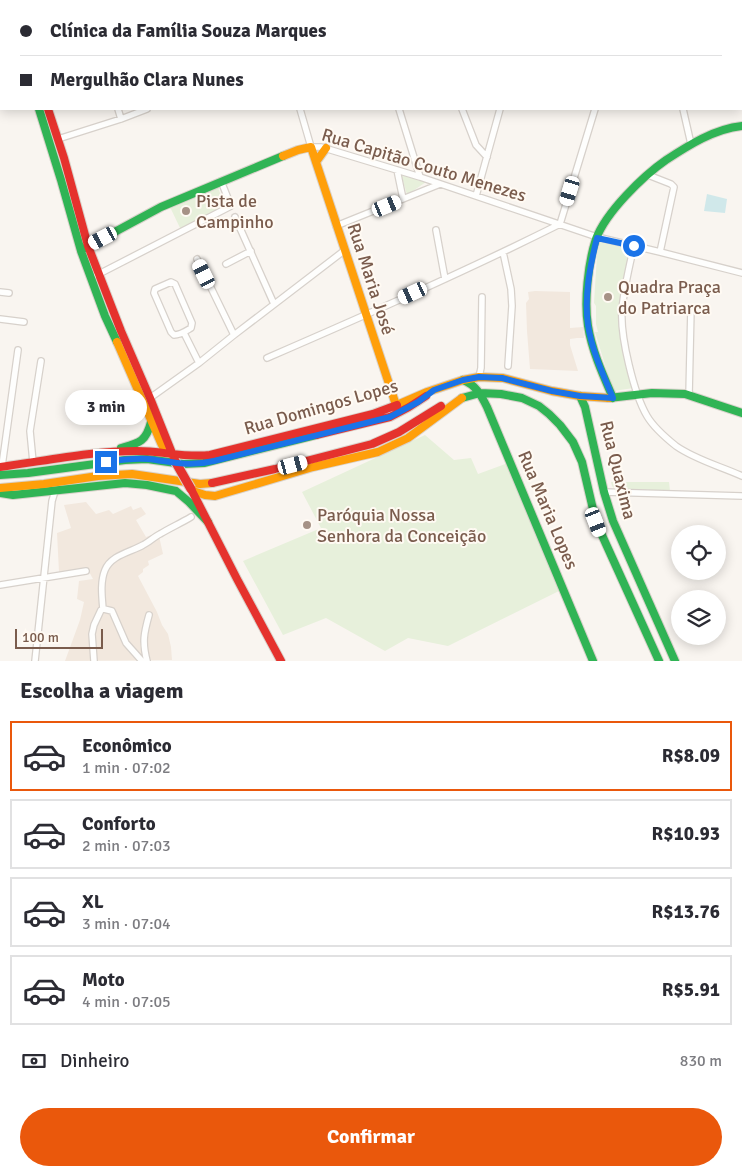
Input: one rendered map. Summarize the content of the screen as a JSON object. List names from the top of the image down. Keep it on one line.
{"streets":{"main road":["Rua Capitão Couto Menezes","Rua Maria José","Rua Domingos Lopes","Rua Quaxima","Rua Maria Lopes"]},"crossings":[["Rua Capitão Couto Menezes","Rua Maria José"],["Rua Maria José","Rua Domingos Lopes"],["Rua Domingos Lopes","Rua Quaxima"],["Rua Domingos Lopes","Rua Maria Lopes"],["Rua Quaxima","Rua Maria Lopes"]],"places":["Pista de Campinho","Quadra Praça do Patriarca","Paróquia Nossa Senhora da Conceição"],"scale_bar":"100 m","page":{"banner":["Clínica da Família Souza Marques","Mergulhão Clara Nunes"],"bubble":"3 min","scale":"100 m","heading":"Escolha a viagem","list":[{"name":"Econômico","note":"1 min · 07:02","value":"R$8.09"},{"name":"Conforto","note":"2 min · 07:03","value":"R$10.93"},{"name":"XL","note":"3 min · 07:04","value":"R$13.76"},{"name":"Moto","note":"4 min · 07:05","value":"R$5.91"}],"pay":["Dinheiro","830 m"],"buttons":"Confirmar"}}
